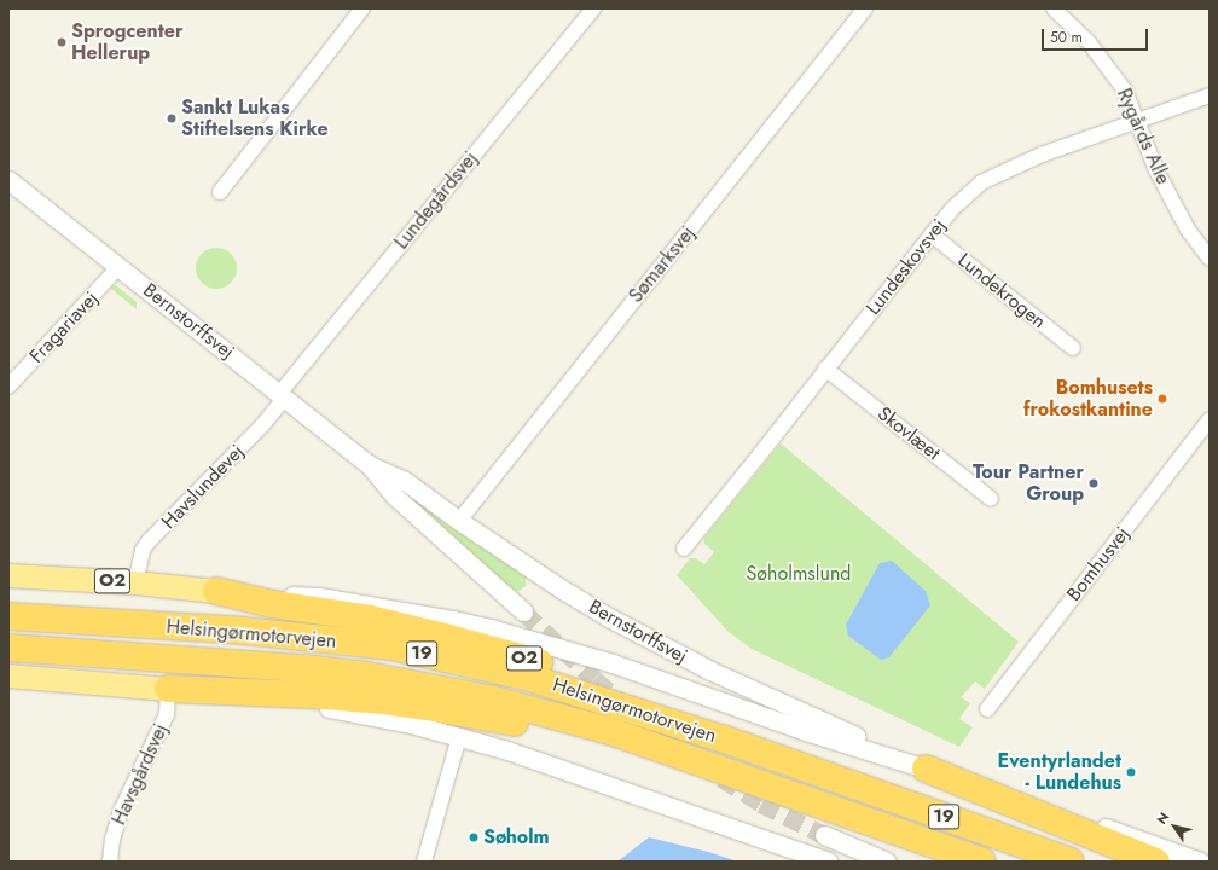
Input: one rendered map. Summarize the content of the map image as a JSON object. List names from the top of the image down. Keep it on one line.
{"streets":{"highway":["O2","Helsingørmotorvejen","19"],"street":["Rygårds Alle","Lundegårdsvej","Sømarksvej","Lundeskovsvej","Lundekrogen","Bernstorffsvej","Fragariavej","Skovlæet","Havslundevej","Bomhusvej","Havsgårdsvej"]},"crossings":[["Rygårds Alle","Lundeskovsvej"],["Lundegårdsvej","Bernstorffsvej"],["Lundegårdsvej","Havslundevej"],["Sømarksvej","Bernstorffsvej"],["Lundeskovsvej","Lundekrogen"],["Lundeskovsvej","Skovlæet"],["Bernstorffsvej","Fragariavej"],["Bernstorffsvej","Havslundevej"],["Havslundevej","O2"],["O2","Helsingørmotorvejen"]],"parks":["Søholmslund"],"places":["Sprogcenter Hellerup","Sankt Lukas Stiftelsens Kirke","Bomhusets frokostkantine","Tour Partner Group","Eventyrlandet - Lundehus","Søholm"],"scale_bar":"50 m","north":"top left"}
